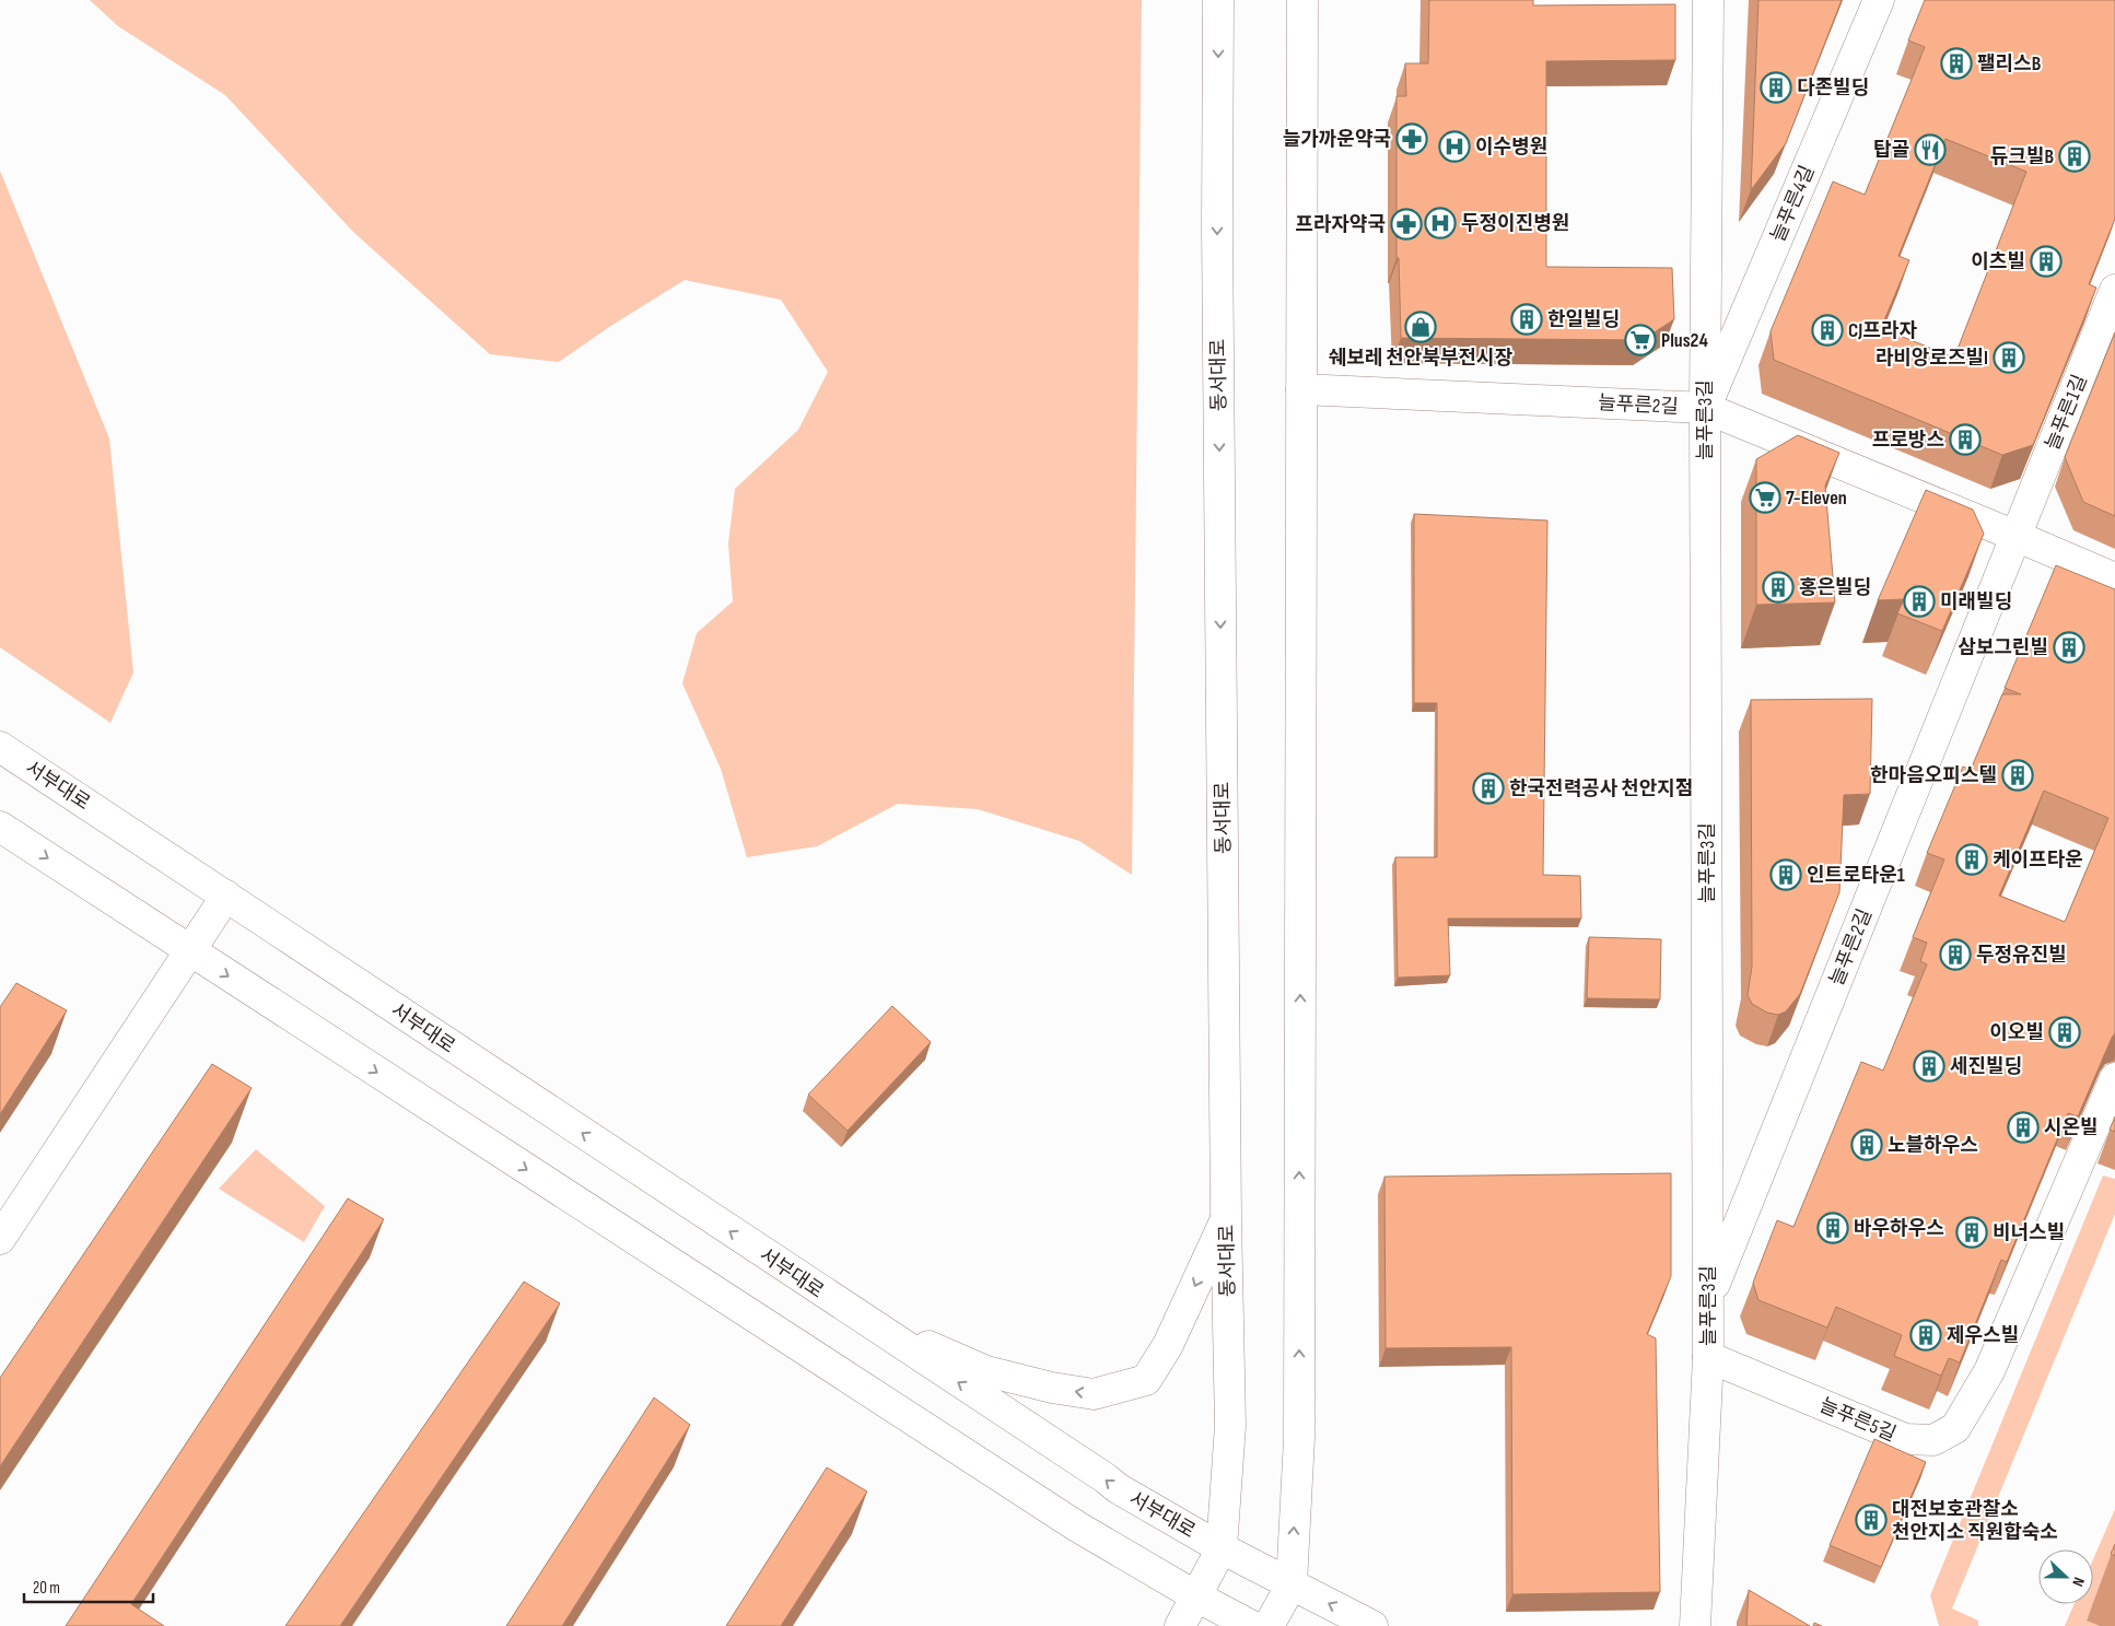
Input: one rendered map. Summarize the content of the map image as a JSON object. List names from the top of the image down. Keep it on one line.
{"streets":{"main road":["늘푸른4길","동서대로","늘푸른2길","늘푸른1길","늘푸른3길","서부대로","늘푸른5길"]},"crossings":[["늘푸른4길","늘푸른2길"],["늘푸른4길","늘푸른3길"],["동서대로","서부대로"],["늘푸른2길","늘푸른1길"],["늘푸른2길","늘푸른3길"],["늘푸른3길","늘푸른5길"]],"places":{"building":["팰리스B","다존빌딩","듀크빌B","이츠빌","한일빌딩","CJ프라자","라비앙로즈빌I","프로방스","홍은빌딩","미래빌딩","삼보그린빌","한마음오피스텔","한국전력공사 천안지점","케이프타운","인트로타운1","두정유진빌","이오빌","세진빌딩","시온빌","노블하우스","바우하우스","비너스빌","제우스빌","대전보호관찰소 천안지소 직원합숙소"],"pharmacy":["늘가까운약국","프라자약국"],"hospital":["이수병원","두정이진병원"],"restaurant":["탑골"],"shop":["쉐보레 천안북부전시장"],"supermarket":["Plus24","7-Eleven"]},"scale_bar":"20 m","north":"right"}
